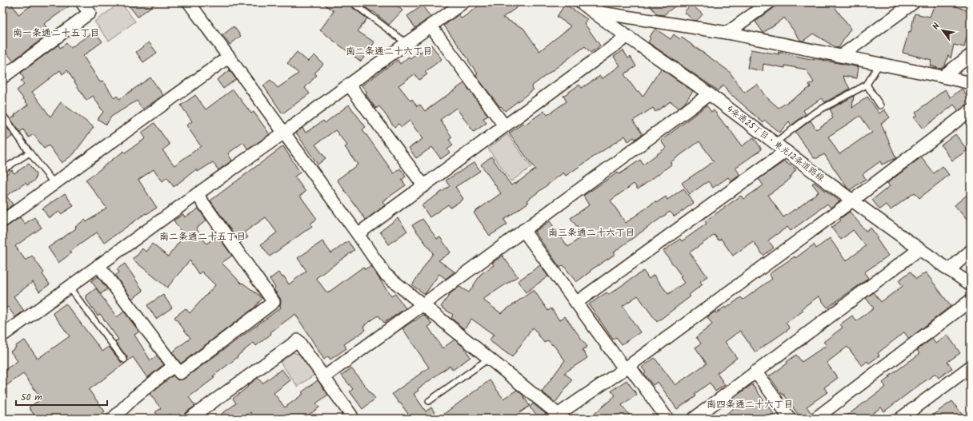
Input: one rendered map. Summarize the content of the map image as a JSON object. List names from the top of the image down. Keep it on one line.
{"streets":{"street":["4条通25丁目・東光12条道路線"]},"districts":["南一条通二十五丁目","南二条通二十六丁目","南三条通二十六丁目","南二条通二十五丁目","南四条通二十六丁目"],"scale_bar":"50 m","north":"top left"}
